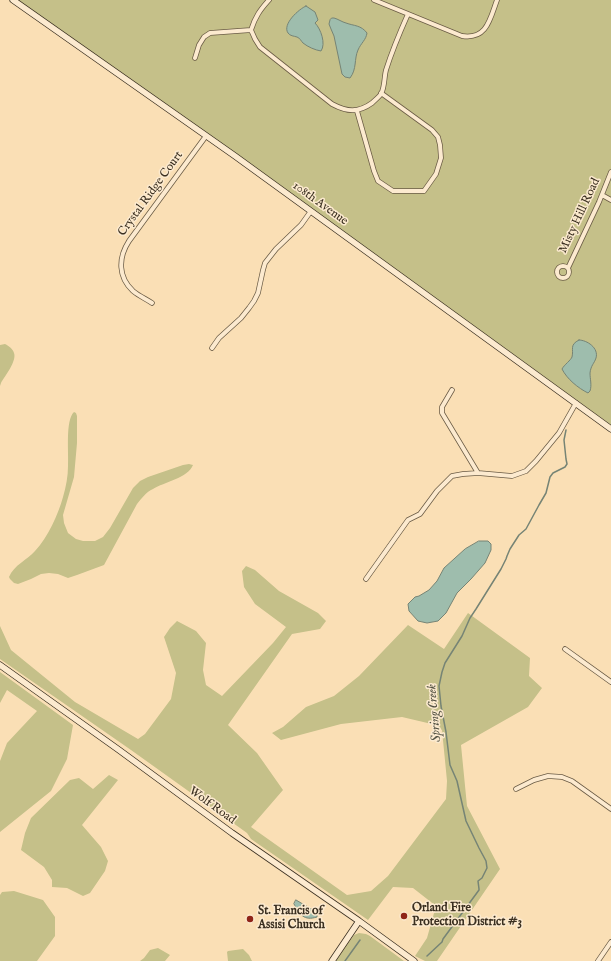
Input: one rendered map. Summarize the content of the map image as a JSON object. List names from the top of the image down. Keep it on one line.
{"streets":{"street":["Crystal Ridge Court","108th Avenue","Misty Hill Road","Wolf Road"]},"crossings":[["Crystal Ridge Court","108th Avenue"]],"water":["Spring Creek"],"places":["Orland Fire Protection District #3","St. Francis of Assisi Church"]}
